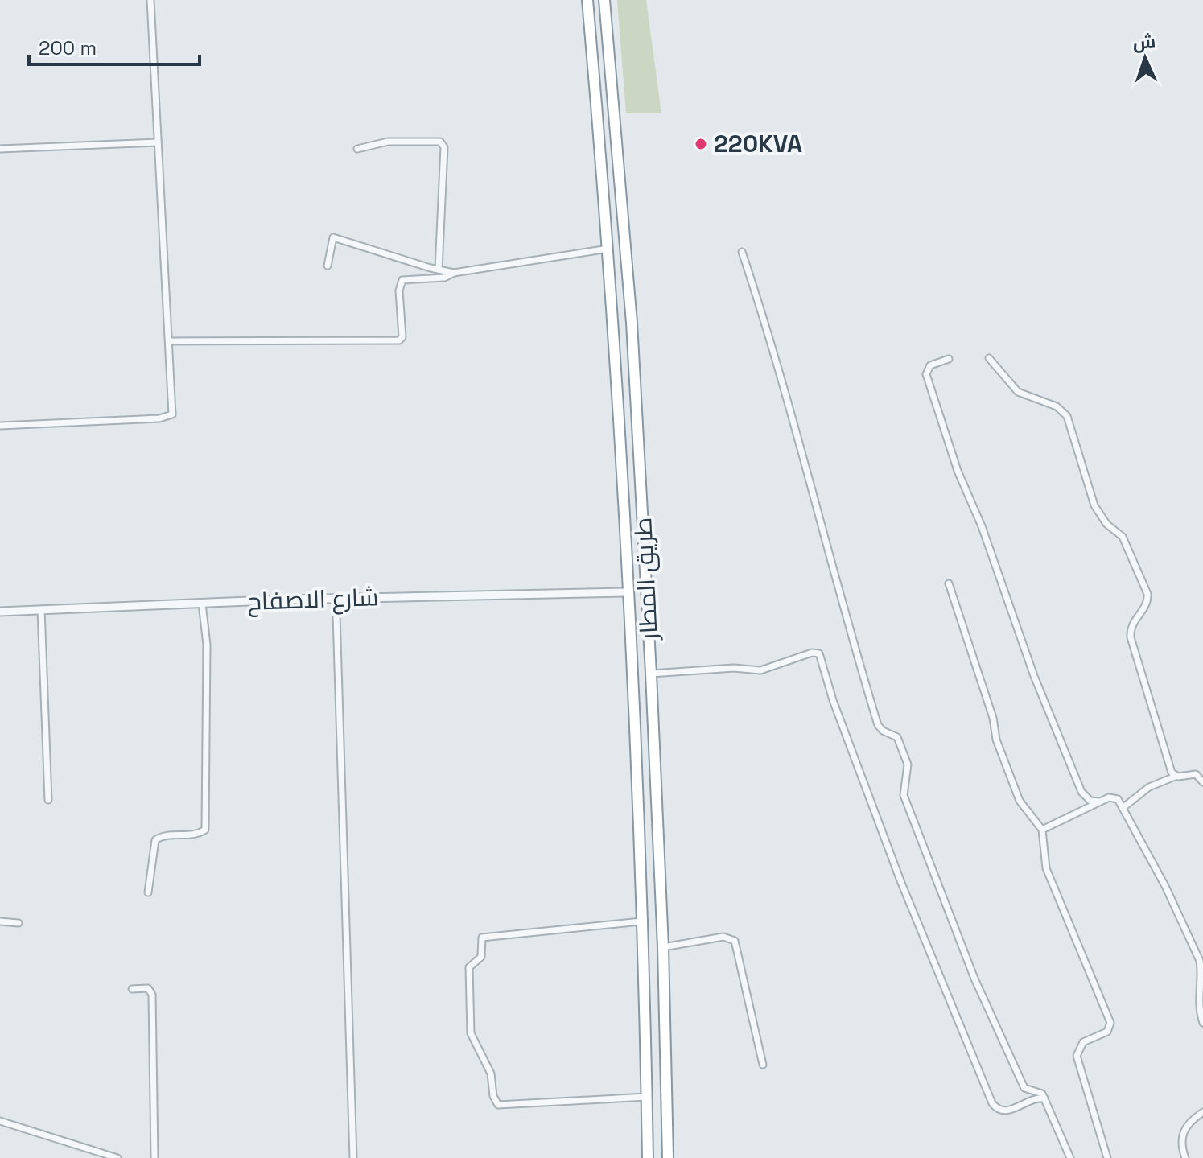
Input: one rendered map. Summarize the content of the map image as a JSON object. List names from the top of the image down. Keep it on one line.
{"streets":{"highway":["طريق المطار"],"street":["شارع الاصفاح"]},"crossings":[["طريق المطار","شارع الاصفاح"]],"places":["220KVA"],"scale_bar":"200 m","north":"top"}
